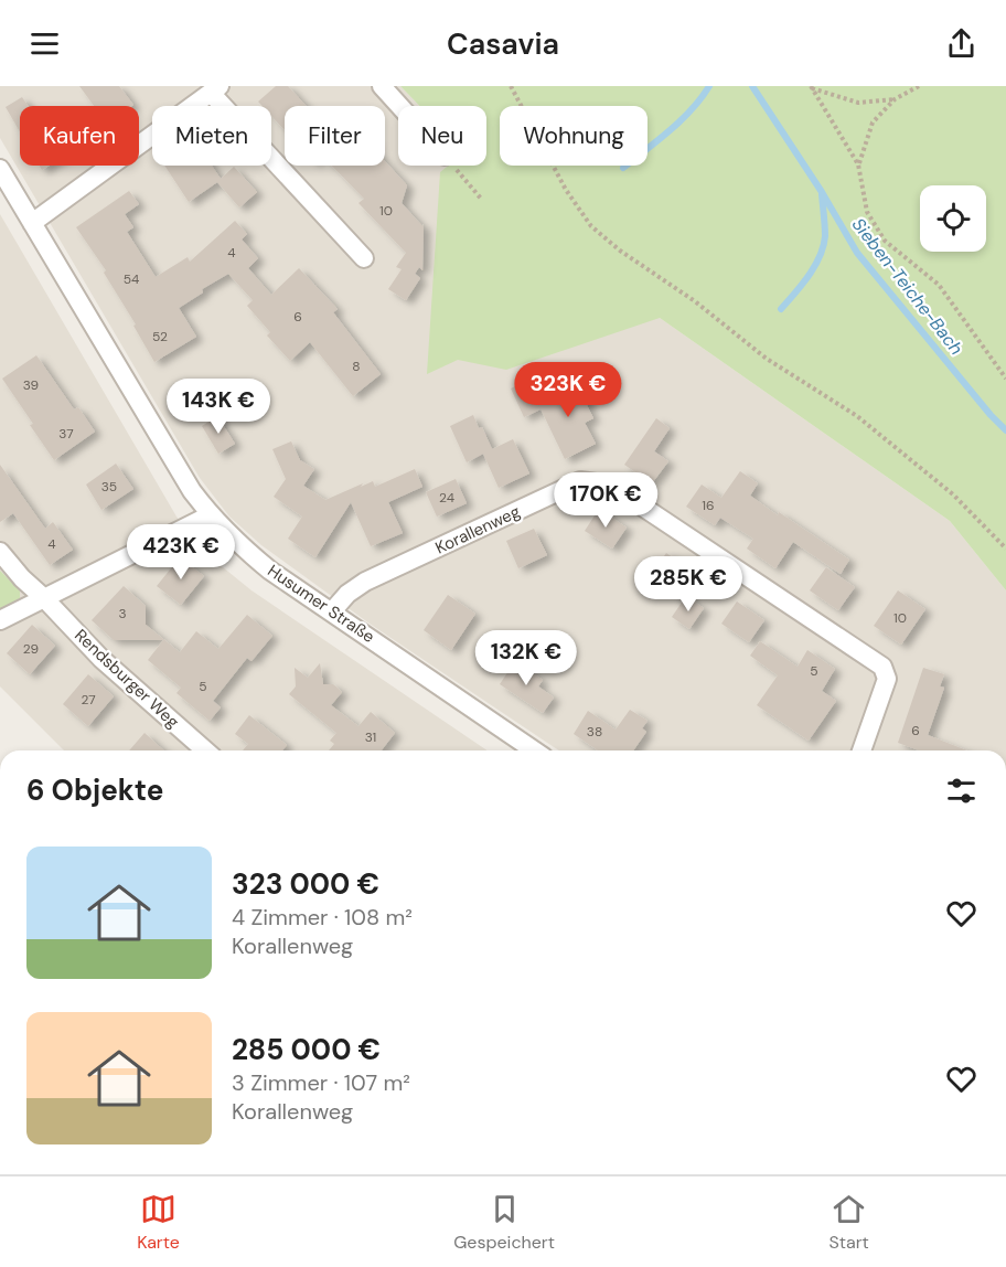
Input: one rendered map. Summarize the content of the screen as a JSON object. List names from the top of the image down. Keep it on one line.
{"streets":{"street":["Korallenweg","Husumer Straße","Rendsburger Weg"]},"crossings":[["Korallenweg","Husumer Straße"]],"water":["Sieben-Teiche-Bach"],"house_numbers":["10","4","54","6","52","8","39","37","35","24","16","4","3","10","29","5","5","27","6","38","31"],"page":{"header":"Casavia","chip":["Kaufen","Mieten","Filter","Neu","Wohnung"],"price":["323K €","143K €","170K €","423K €","285K €","132K €"],"heading":"6 Objekte","list":[{"name":"323 000 €","note":"4 Zimmer · 108 m² · Korallenweg"},{"name":"285 000 €","note":"3 Zimmer · 107 m² · Korallenweg"}],"tabs":["Karte","Gespeichert","Start"]}}
